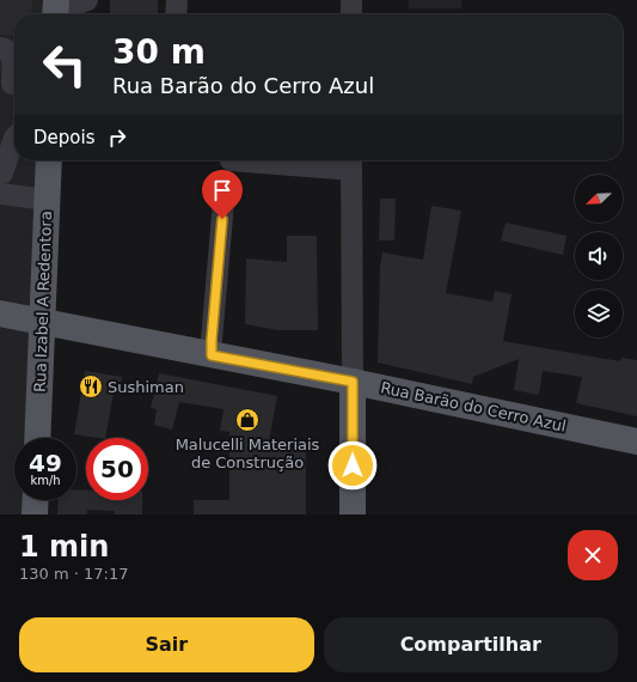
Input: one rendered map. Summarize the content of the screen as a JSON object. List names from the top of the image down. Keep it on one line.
{"streets":{"main road":["Rua Izabel A Redentora","Rua Barão do Cerro Azul"]},"crossings":[["Rua Izabel A Redentora","Rua Barão do Cerro Azul"]],"places":{"restaurant":["Sushiman"],"shop":["Malucelli Materiais de Construção"]},"north":"bottom left","page":{"turn":["30 m","Rua Barão do Cerro Azul"],"then":"Depois","speed":"49 km/h","limit":"50","heading":["1 min","130 m · 17:17"],"buttons":["Sair","Compartilhar"]}}
